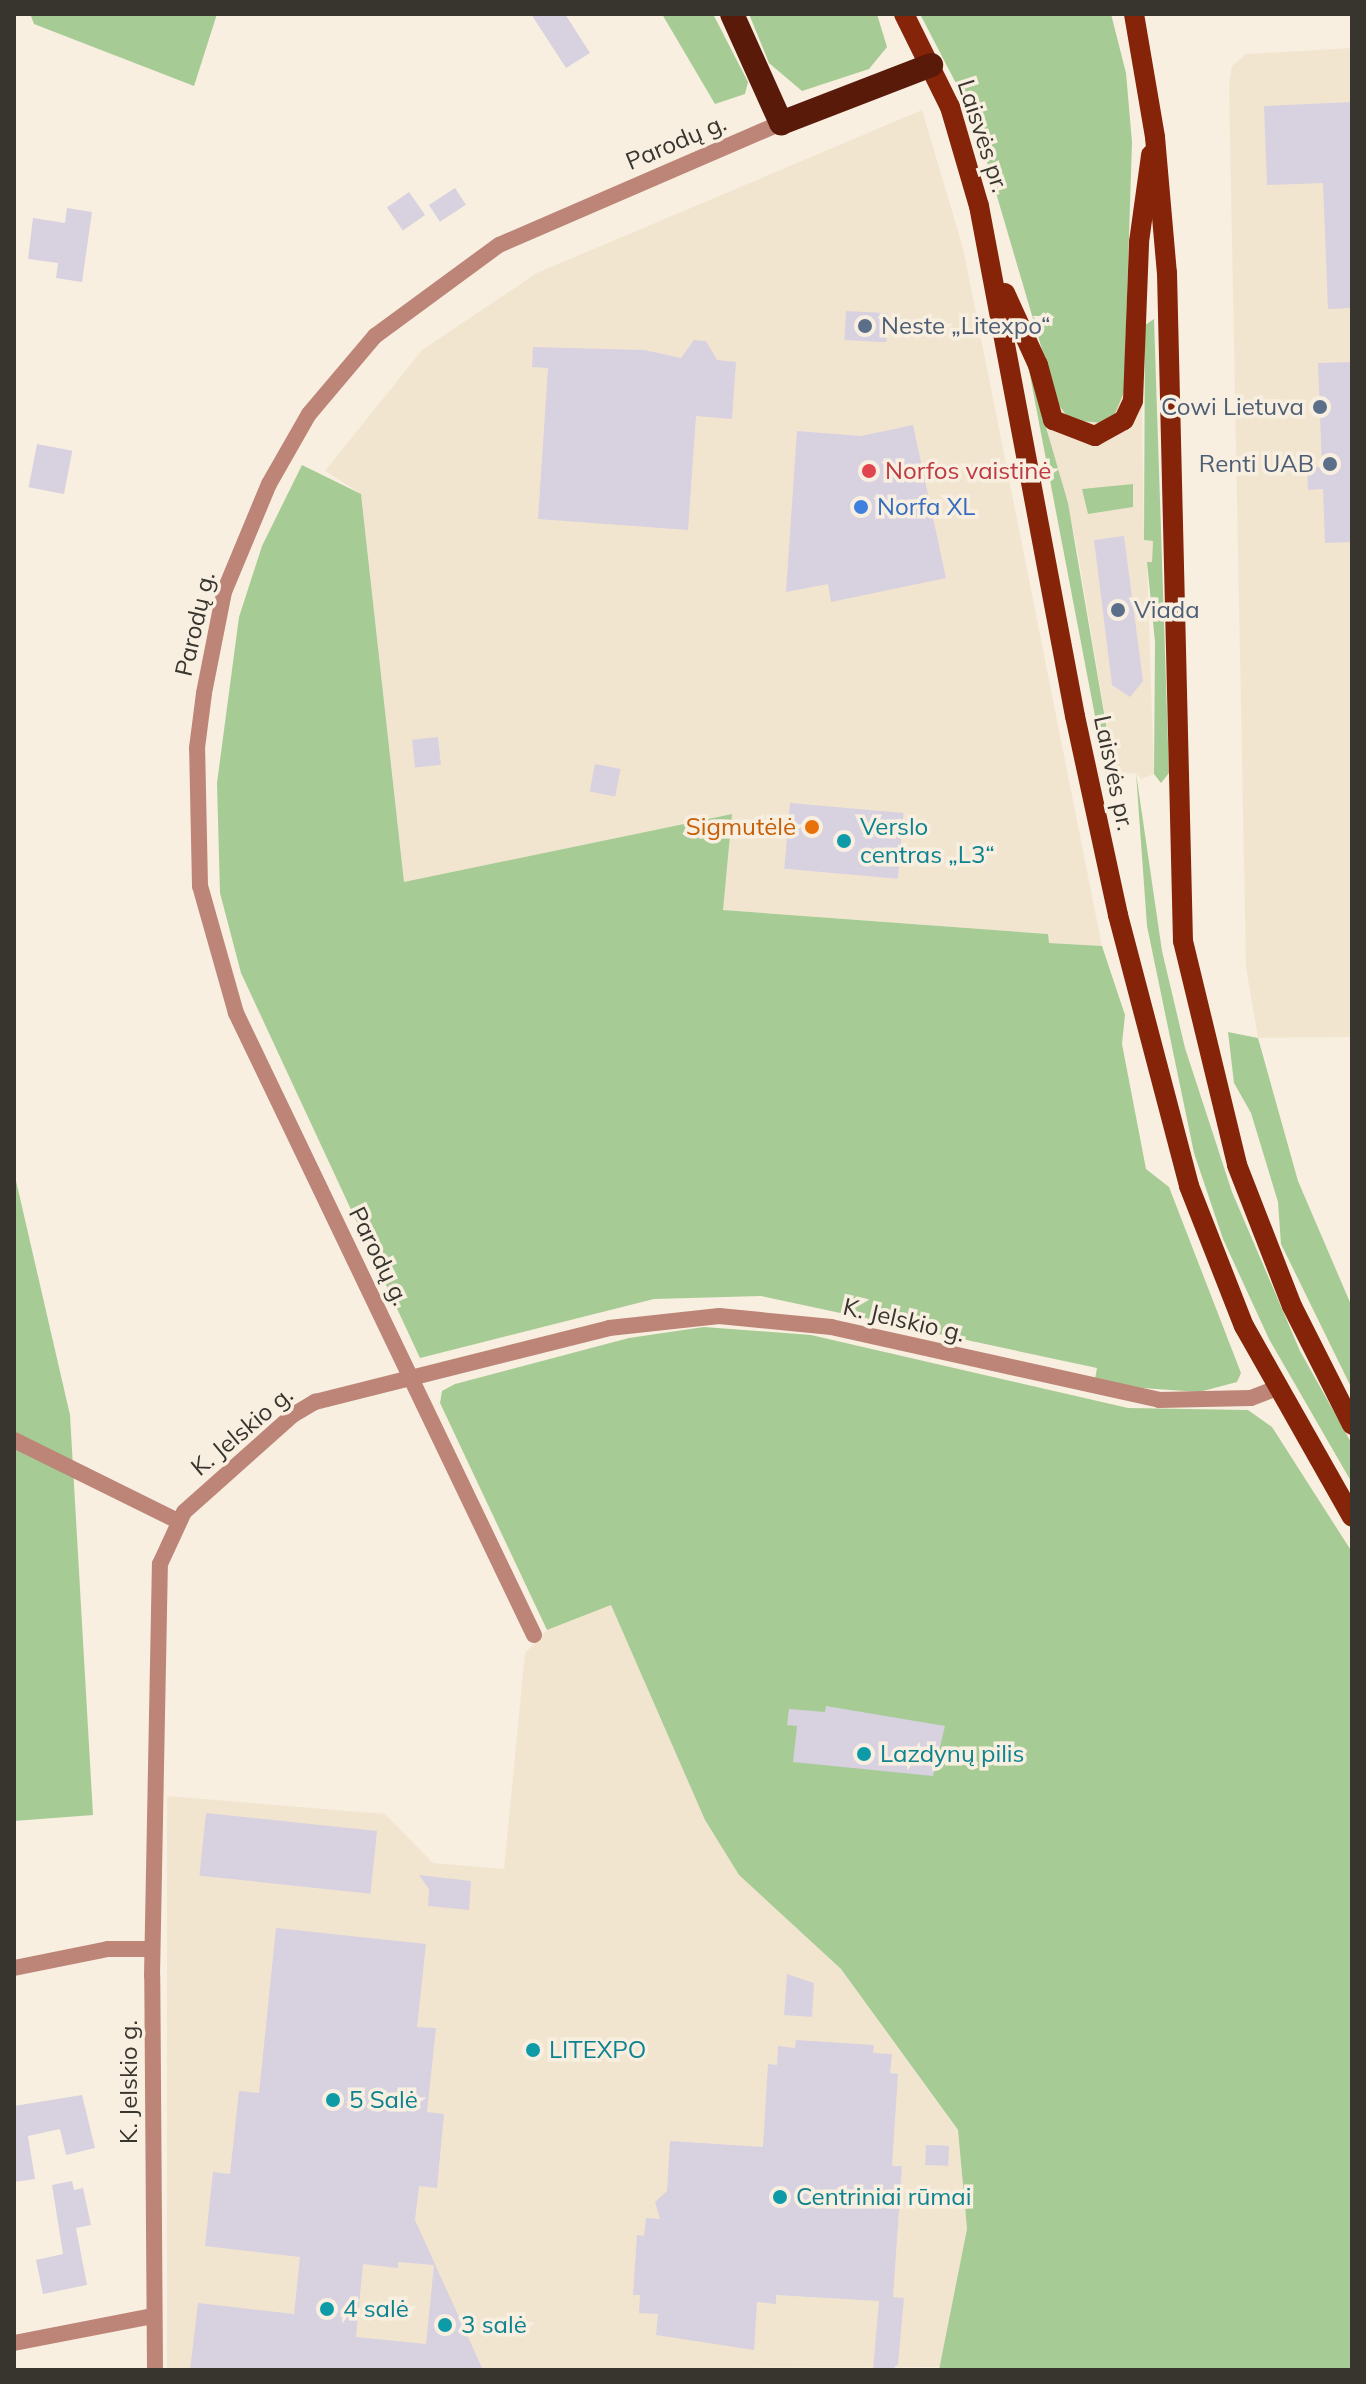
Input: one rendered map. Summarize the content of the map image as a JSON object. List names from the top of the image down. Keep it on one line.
{"streets":{"main road":["Laisvės pr."],"street":["Parodų g.","K. Jelskio g."]},"crossings":[["Laisvės pr.","K. Jelskio g."],["Parodų g.","K. Jelskio g."]],"places":["Neste „Litexpo“","Cowi Lietuva","Renti UAB","Norfos vaistinė","Norfa XL","Viada","Sigmutėlė","Verslo centras „L3“","Lazdynų pilis","LITEXPO","5 Salė","Centriniai rūmai","4 salė","3 salė"]}
